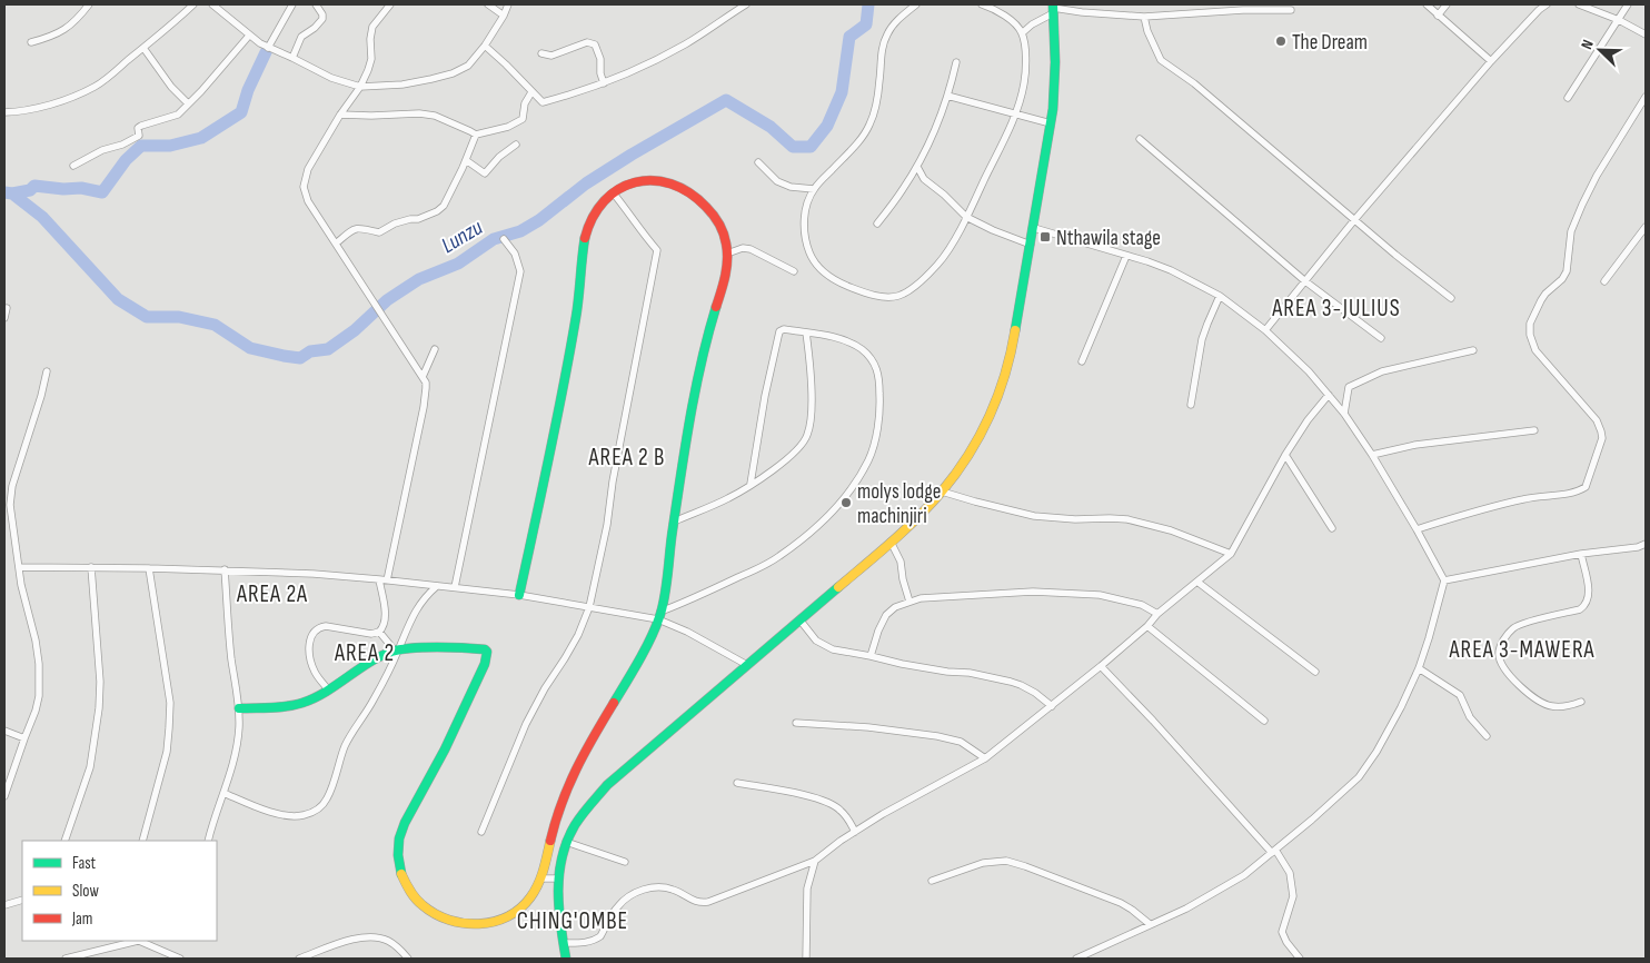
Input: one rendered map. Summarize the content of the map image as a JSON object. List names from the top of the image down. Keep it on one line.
{"districts":["AREA 3-JULIUS","AREA 2 B","AREA 2A","AREA 3-MAWERA","AREA 2","CHING'OMBE"],"water":["Lunzu"],"places":{"other":["The Dream","molys lodge machinjiri"],"transit":["Nthawila stage"]},"legend":["Fast","Slow","Jam"],"north":"top left"}
